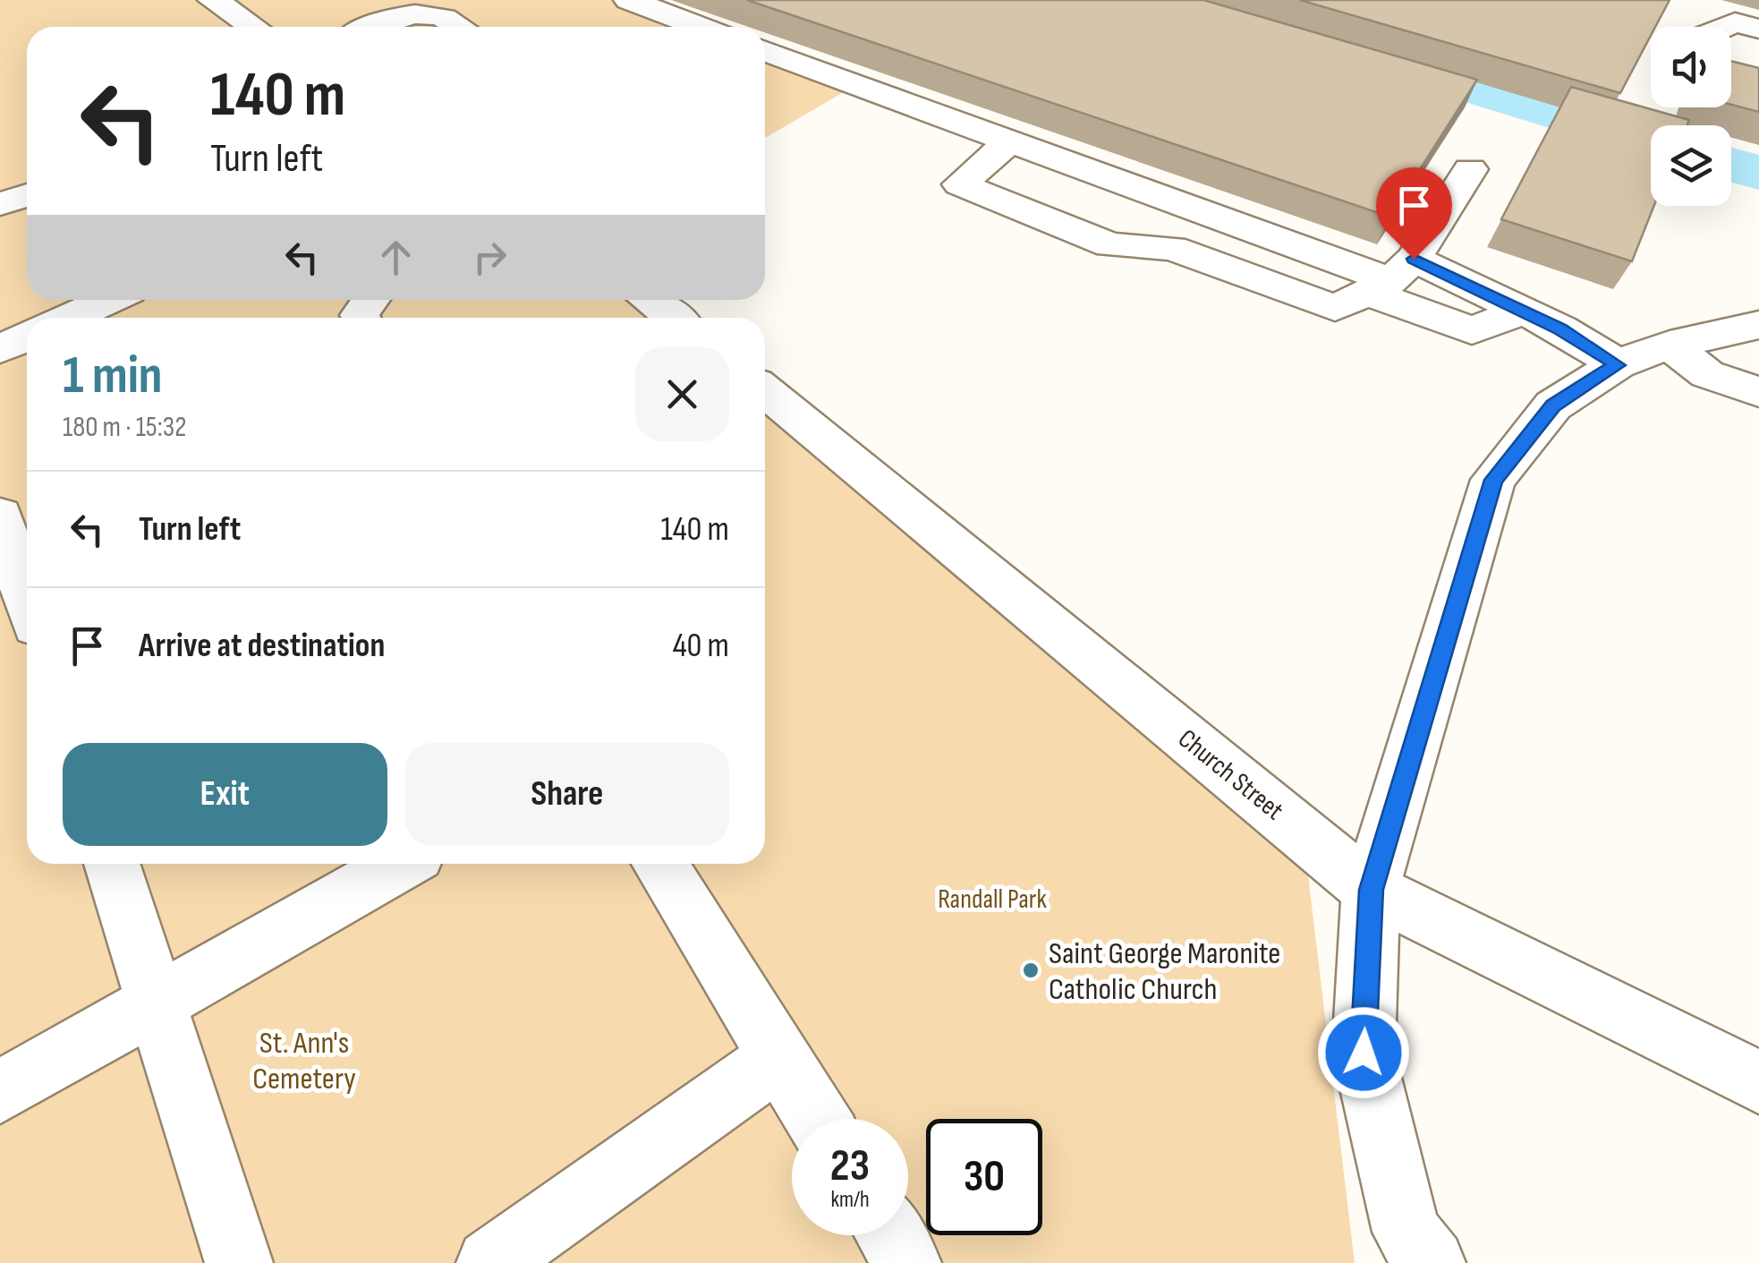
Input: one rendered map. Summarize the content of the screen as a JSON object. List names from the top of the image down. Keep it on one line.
{"streets":{"street":["Church Street"]},"parks":["Randall Park","St. Ann's Cemetery"],"places":["Saint George Maronite Catholic Church"],"page":{"turn":["140 m","Turn left"],"heading":["1 min","180 m · 15:32"],"list":[{"name":"Turn left","value":"140 m"},{"name":"Arrive at destination","value":"40 m"}],"buttons":["Exit","Share"],"speed":"23 km/h","limit":"30"}}
